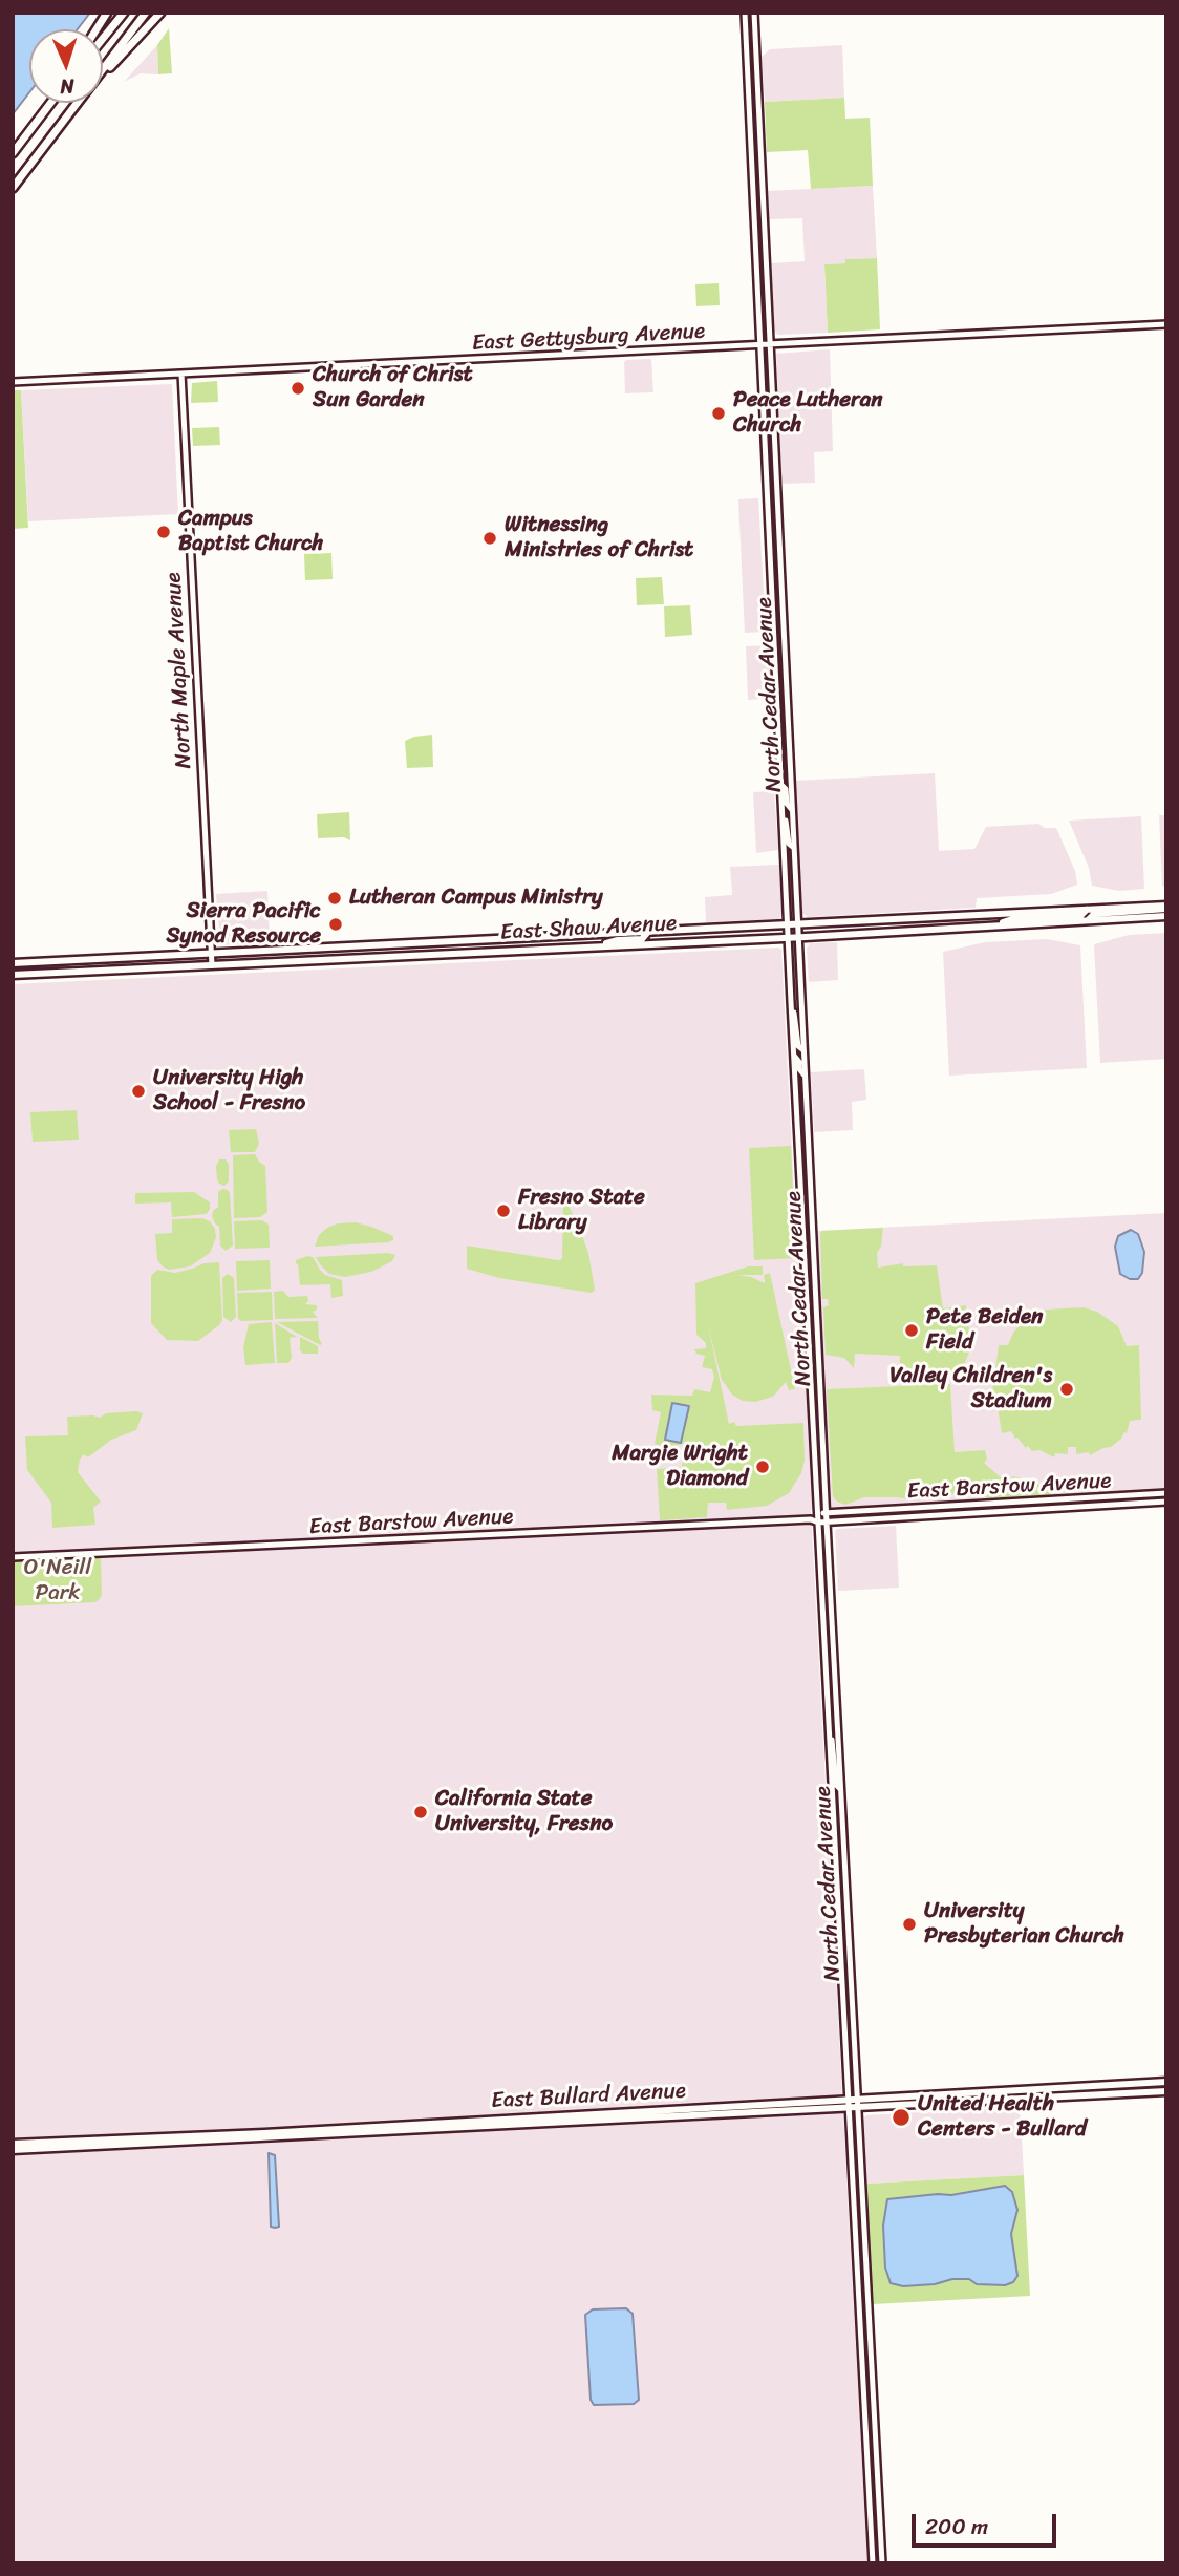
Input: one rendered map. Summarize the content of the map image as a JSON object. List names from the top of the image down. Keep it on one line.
{"streets":{"main road":["East Gettysburg Avenue","North Maple Avenue","North Cedar Avenue","East Shaw Avenue","East Barstow Avenue","East Bullard Avenue"]},"crossings":[["East Gettysburg Avenue","North Maple Avenue"],["East Gettysburg Avenue","North Cedar Avenue"],["North Maple Avenue","East Shaw Avenue"],["North Cedar Avenue","East Shaw Avenue"],["North Cedar Avenue","East Barstow Avenue"],["North Cedar Avenue","East Bullard Avenue"]],"parks":["O'Neill Park"],"places":["Church of Christ Sun Garden","Peace Lutheran Church","Campus Baptist Church","Witnessing Ministries of Christ","Lutheran Campus Ministry","Sierra Pacific Synod Resource","University High School - Fresno","Fresno State Library","Pete Beiden Field","Valley Children's Stadium","Margie Wright Diamond","California State University, Fresno","University Presbyterian Church","United Health Centers - Bullard"],"scale_bar":"200 m","north":"bottom"}
